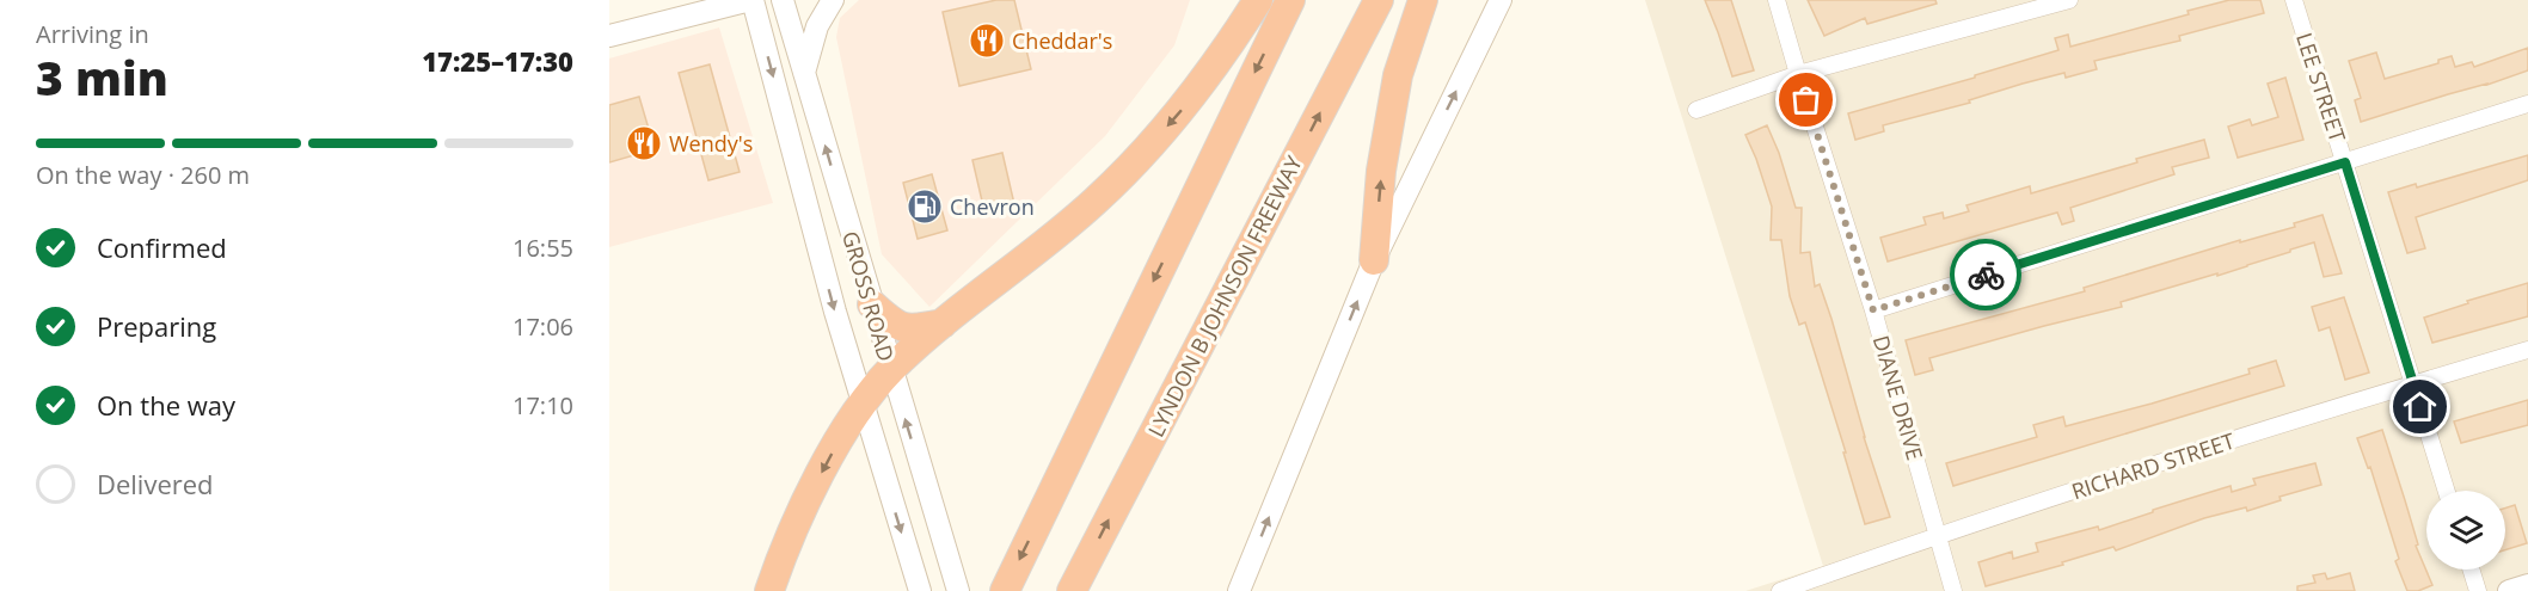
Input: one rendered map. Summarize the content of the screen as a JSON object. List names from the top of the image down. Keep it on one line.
{"streets":{"highway":["LYNDON B JOHNSON FREEWAY"],"main road":["GROSS ROAD"],"street":["LEE STREET","DIANE DRIVE","RICHARD STREET"]},"crossings":[["LEE STREET","RICHARD STREET"],["DIANE DRIVE","RICHARD STREET"]],"places":{"restaurant":["Cheddar's","Wendy's"],"fuel station":["Chevron"]},"page":{"heading":["3 min","Arriving in","17:25–17:30"],"bar":"On the way · 260 m","list":[["Confirmed","16:55"],["Preparing","17:06"],["On the way","17:10"],"Delivered"]}}
